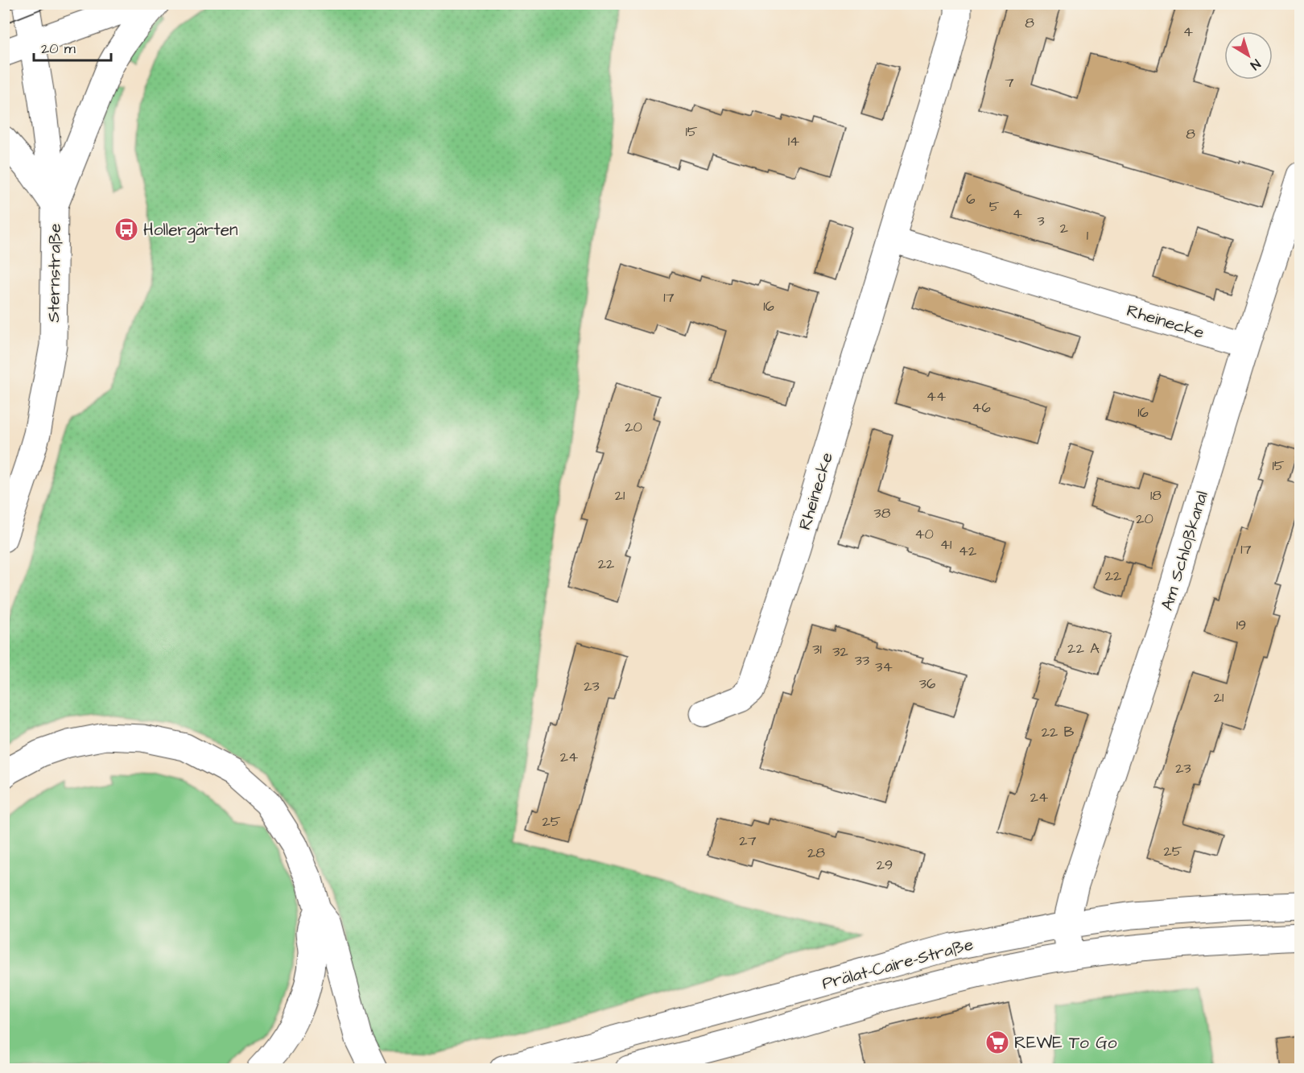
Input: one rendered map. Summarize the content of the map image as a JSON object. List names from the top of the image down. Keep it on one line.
{"streets":{"street":["Sternstraße","Rheinecke","Am Schloßkanal","Prälat-Caire-Straße"]},"crossings":[["Rheinecke","Am Schloßkanal"],["Am Schloßkanal","Prälat-Caire-Straße"]],"places":{"bus stop":["Hollergärten"],"supermarket":["REWE To Go"]},"house_numbers":["8","4","7","15","8","14","6","5","4","3","2","1","17","16","44","46","16","20","15","21","18","38","20","40","41","17","42","22","22","19","22 A","31","32","33","34","36","23","21","22 B","24","23","24","25","27","25","28","29"],"scale_bar":"20 m","north":"bottom right"}
